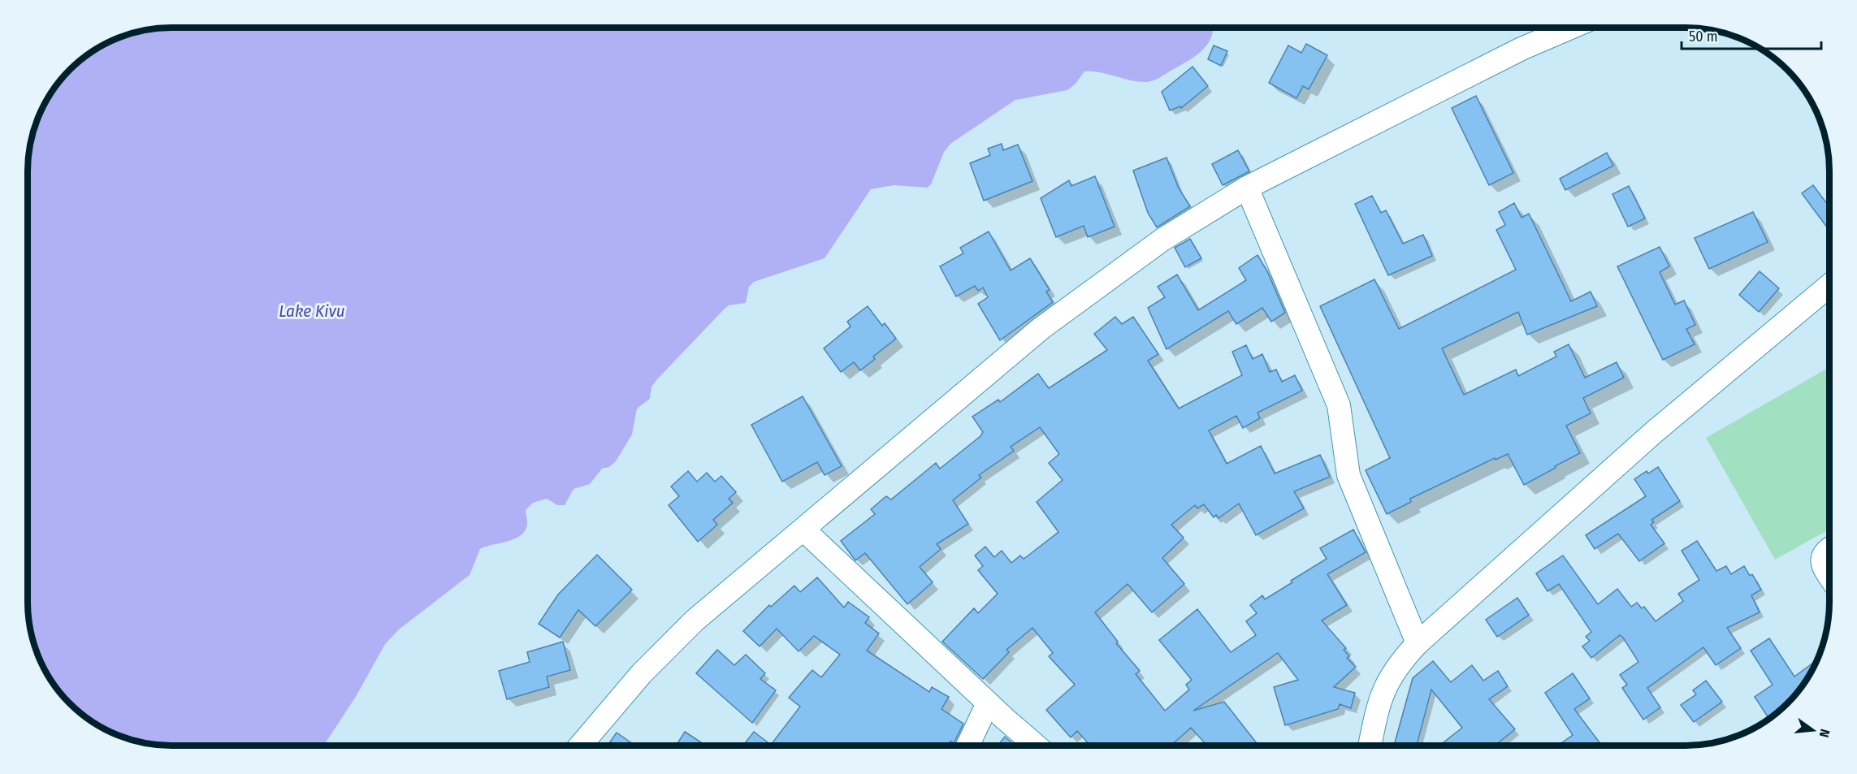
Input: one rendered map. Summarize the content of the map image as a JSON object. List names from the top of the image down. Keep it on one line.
{"water":["Lake Kivu"],"scale_bar":"50 m","north":"right"}
